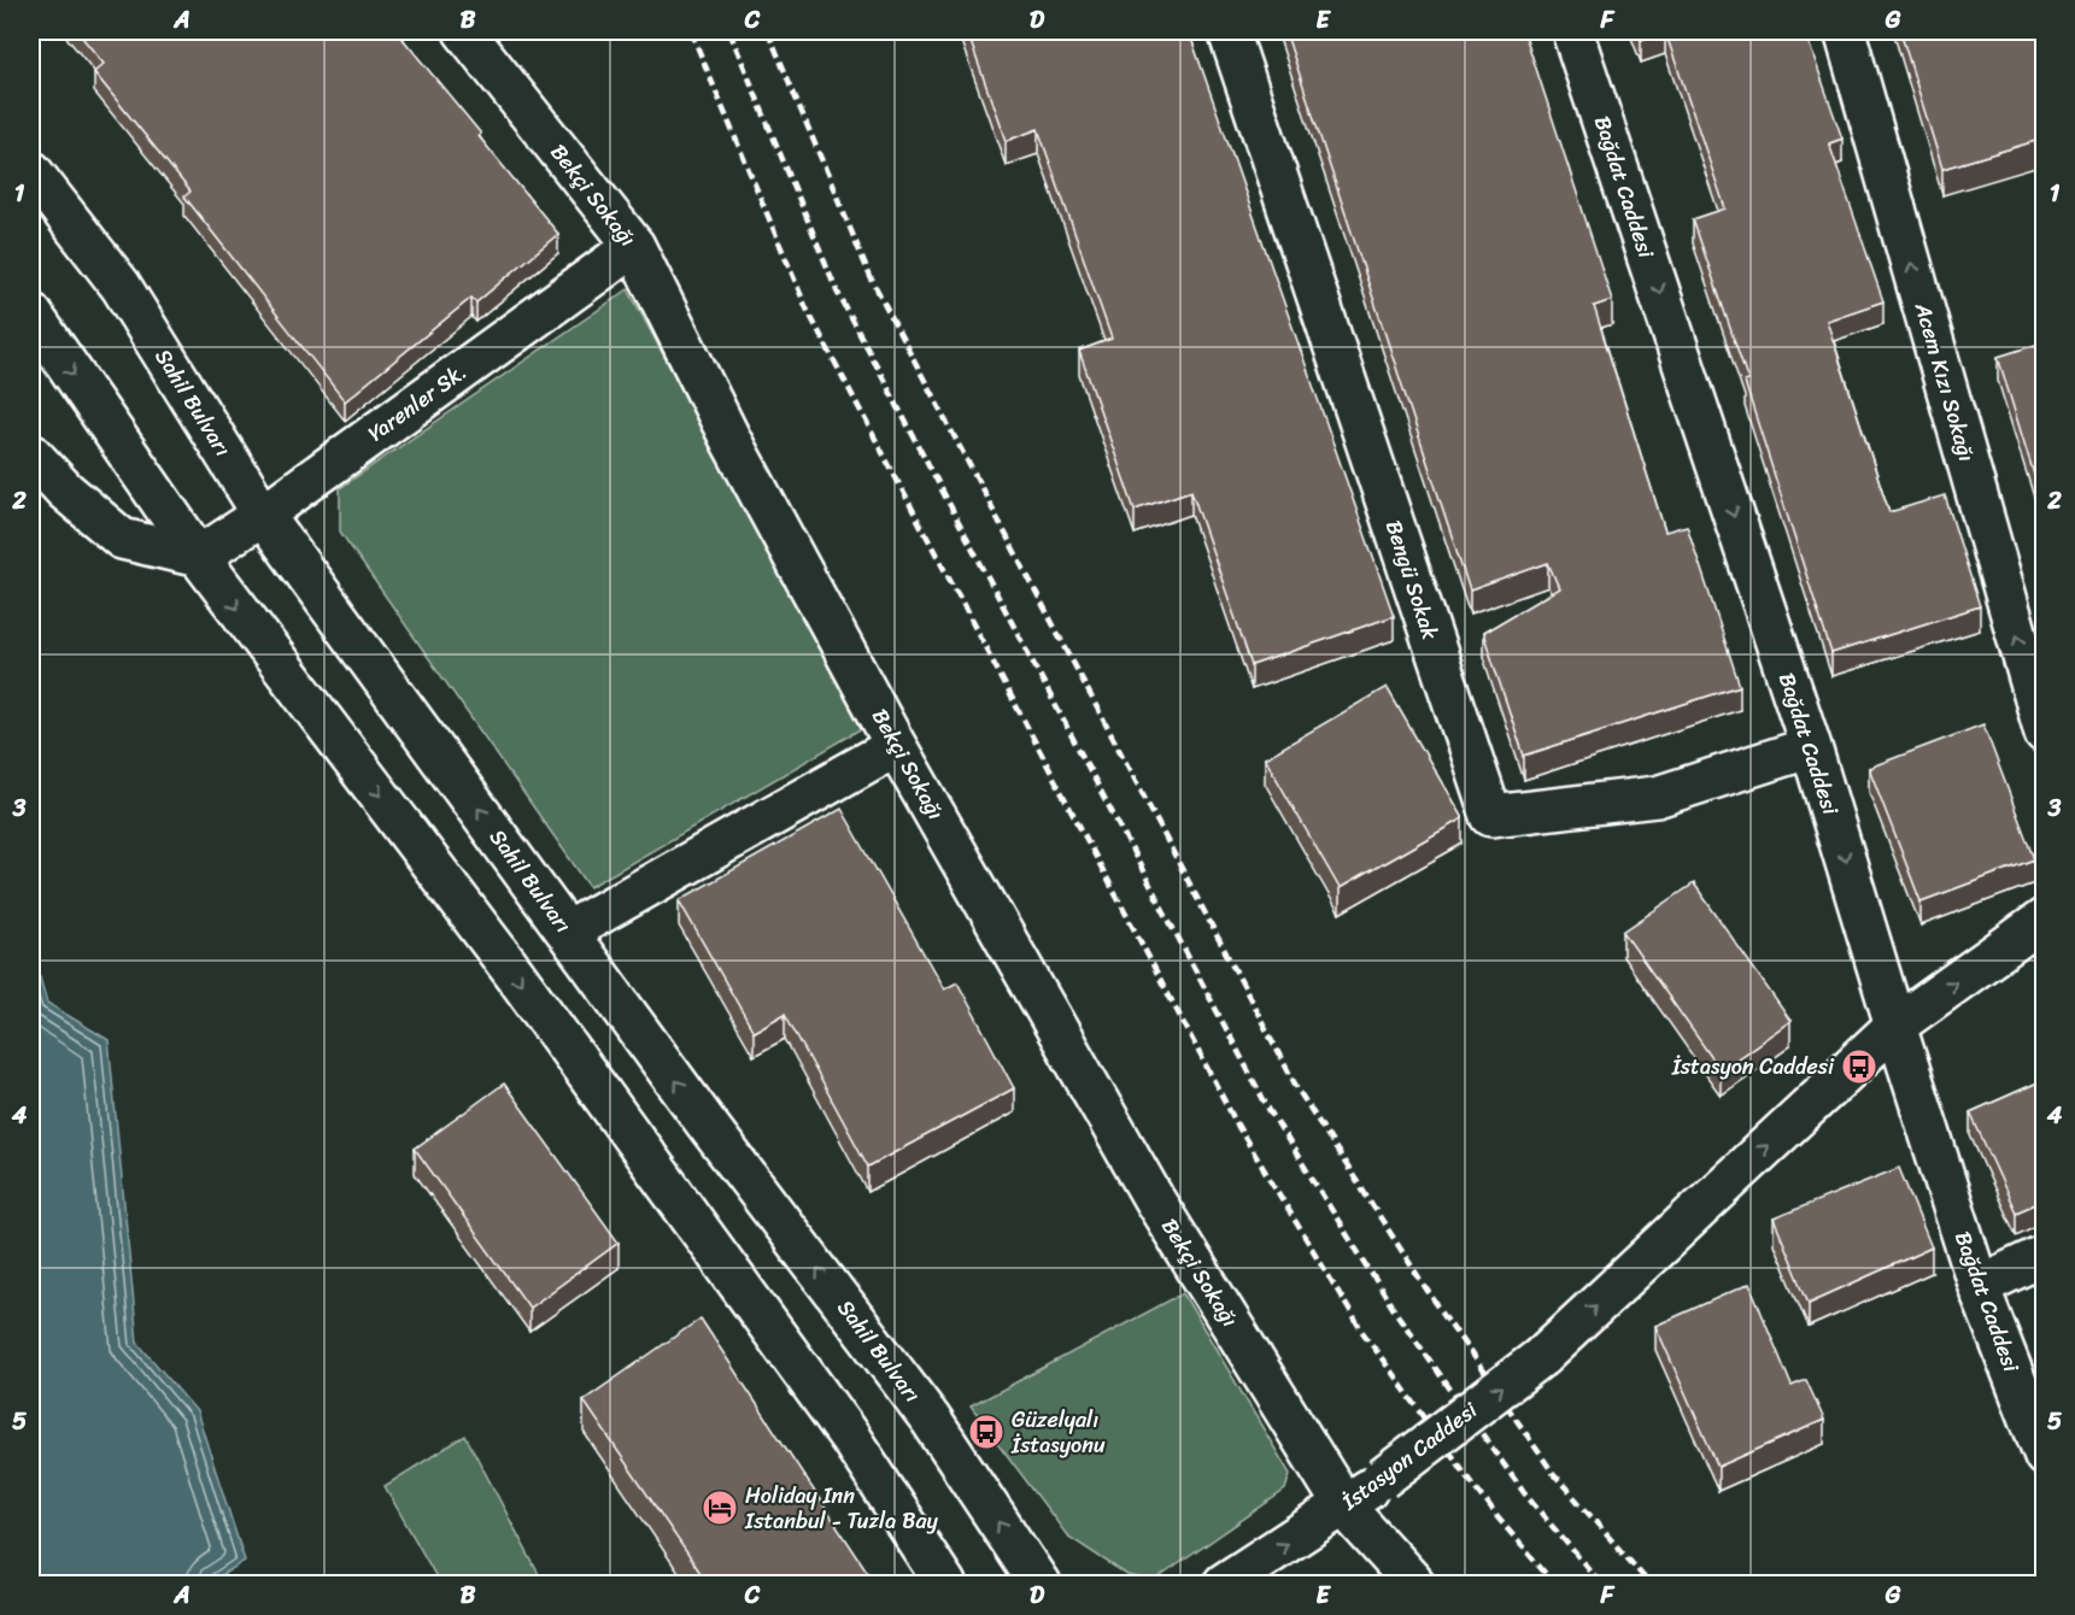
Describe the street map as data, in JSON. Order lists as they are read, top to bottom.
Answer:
{
  "streets": {
    "main road": [
      "Bağdat Caddesi",
      "Bekçi Sokağı",
      "Acem Kızı Sokağı",
      "Sahil Bulvarı",
      "Yarenler Sk.",
      "Bengü Sokak",
      "İstasyon Caddesi"
    ]
  },
  "crossings": [
    ["Bağdat Caddesi", "Bengü Sokak"],
    ["Bağdat Caddesi", "İstasyon Caddesi"],
    ["Bekçi Sokağı", "Yarenler Sk."],
    ["Bekçi Sokağı", "İstasyon Caddesi"],
    ["Sahil Bulvarı", "Yarenler Sk."]
  ],
  "one_way": ["Bağdat Caddesi", "Acem Kızı Sokağı", "İstasyon Caddesi"],
  "places": {
    "bus stop": ["İstasyon Caddesi", "Güzelyalı İstasyonu"],
    "hotel": ["Holiday Inn Istanbul - Tuzla Bay"]
  },
  "grid": {
    "columns": [
      "A",
      "B",
      "C",
      "D",
      "E",
      "F",
      "G"
    ],
    "rows": [
      "1",
      "2",
      "3",
      "4",
      "5"
    ]
  }
}
